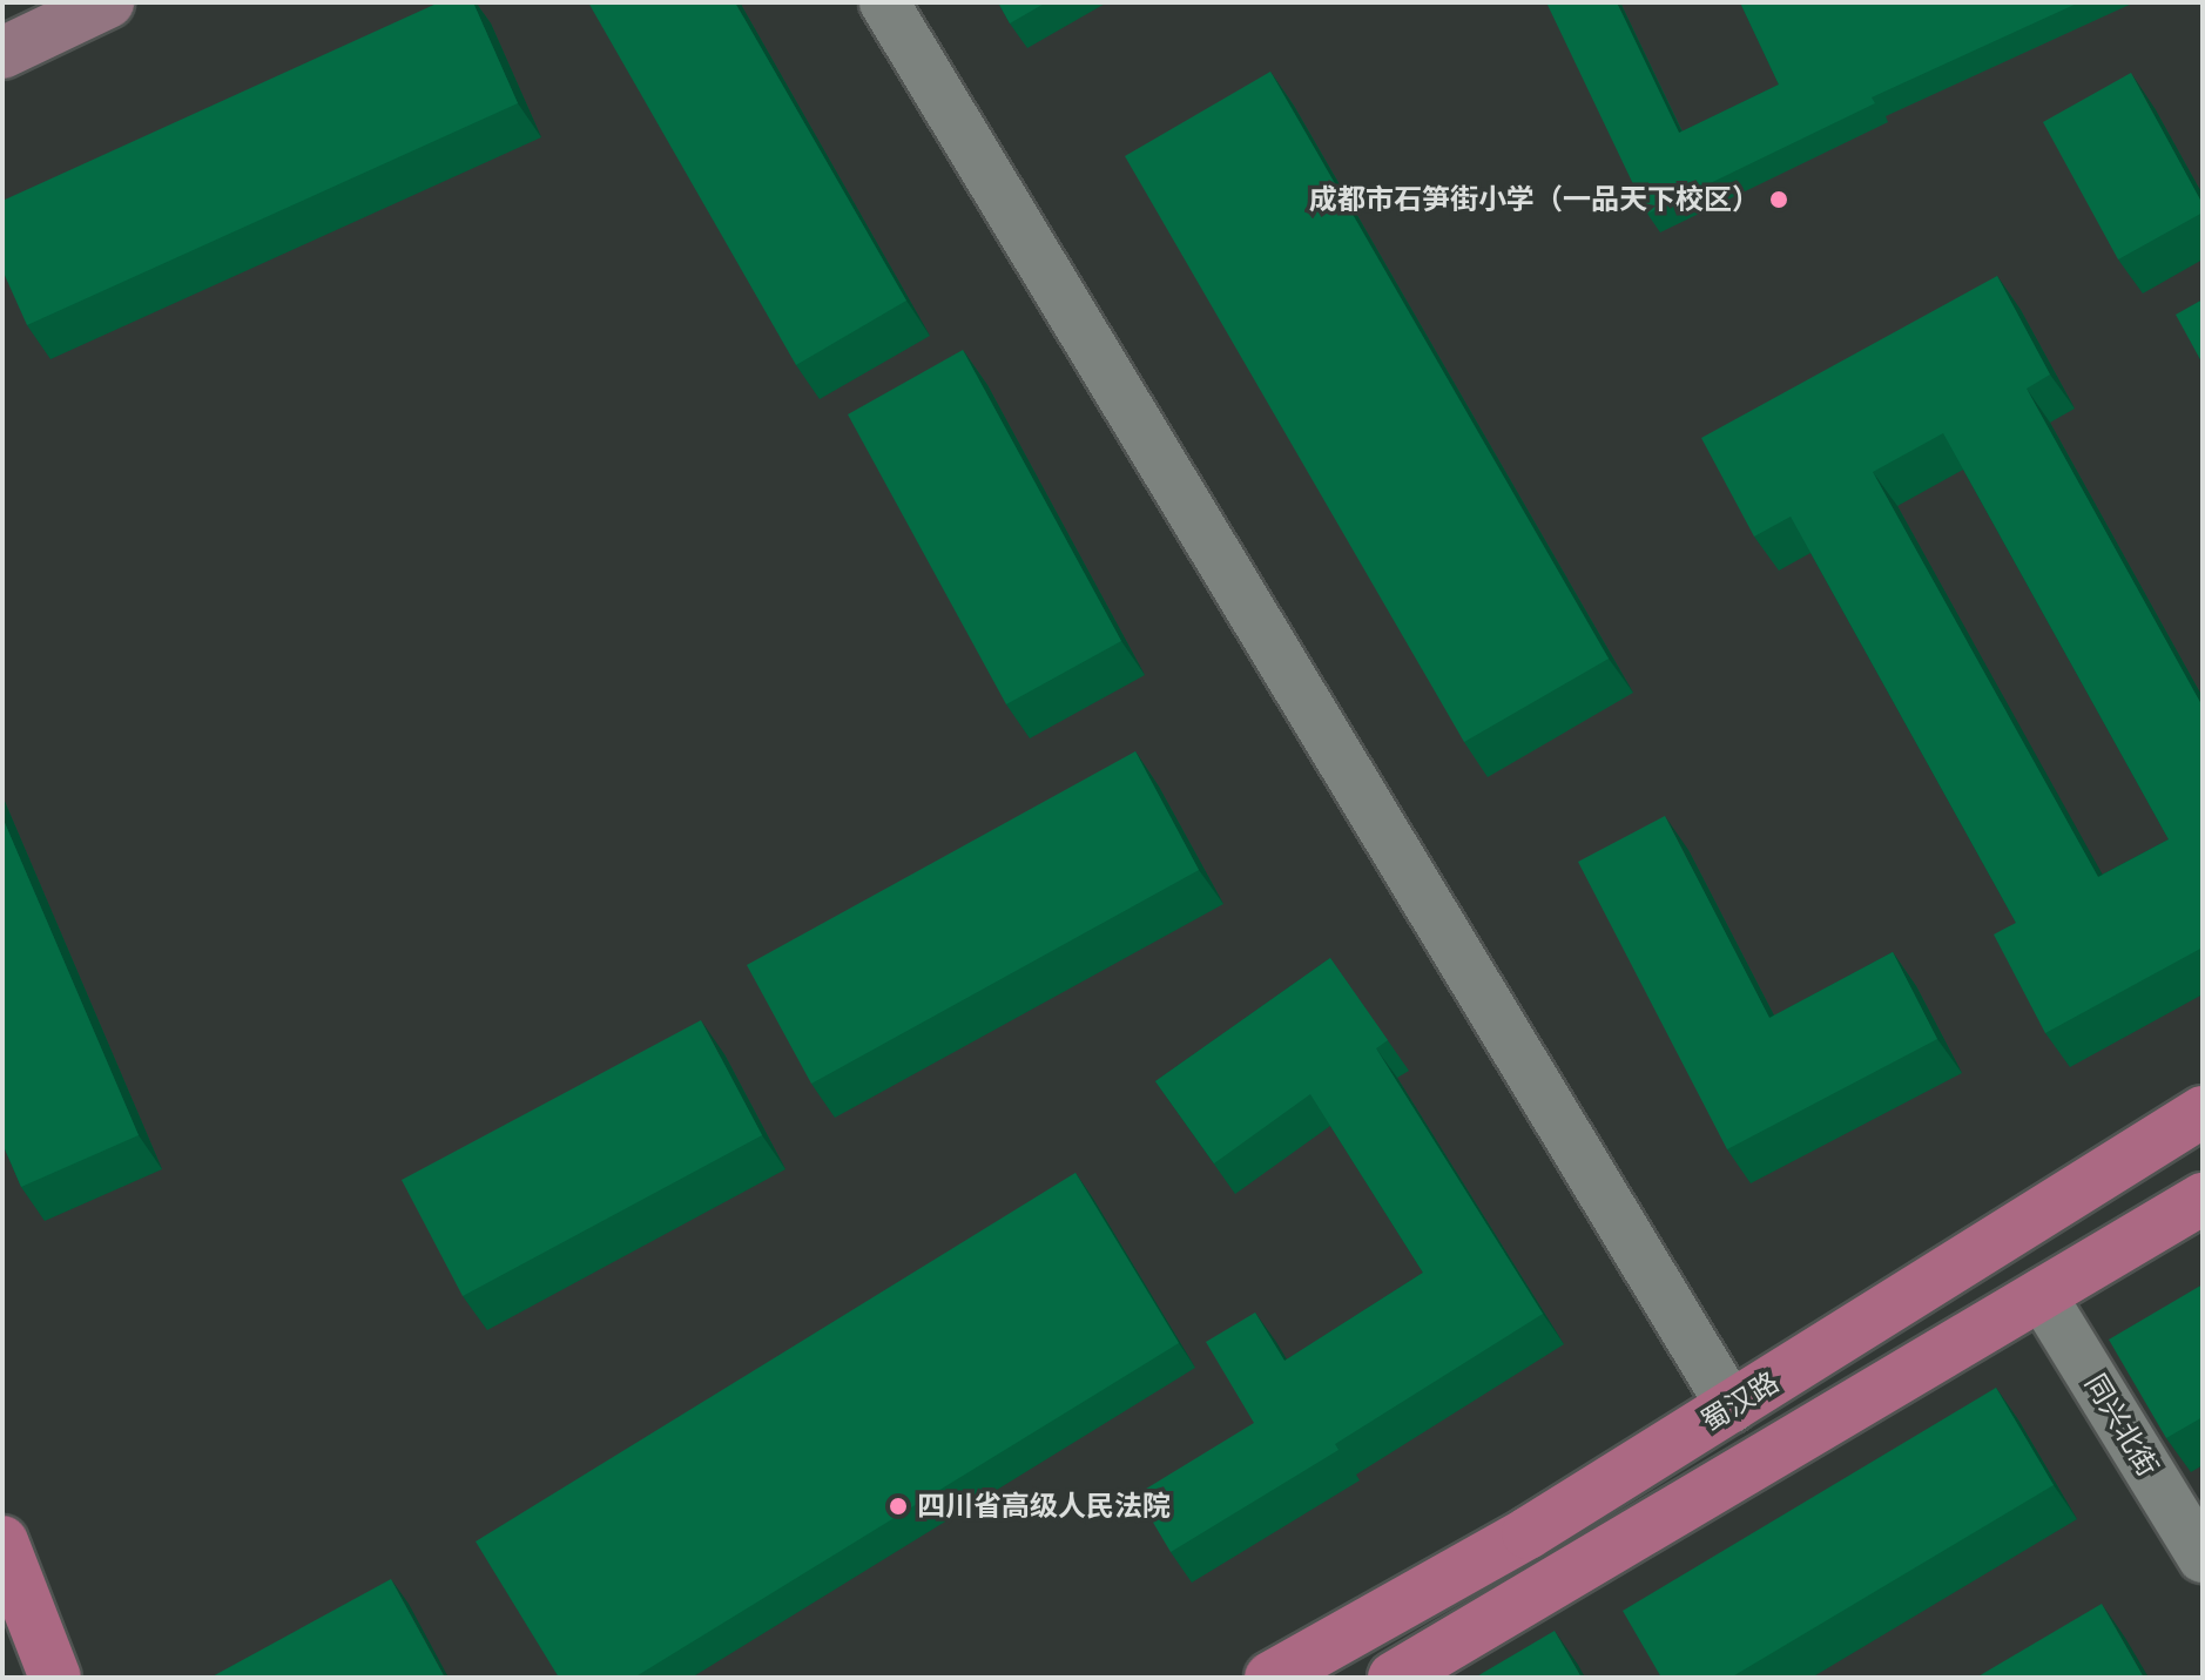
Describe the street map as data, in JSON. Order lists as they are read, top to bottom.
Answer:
{
  "streets": {
    "main road": ["蜀汉路"],
    "street": ["同兴北街"]
  },
  "places": ["成都市石笋街小学（一品天下校区）", "四川省高级人民法院"]
}
